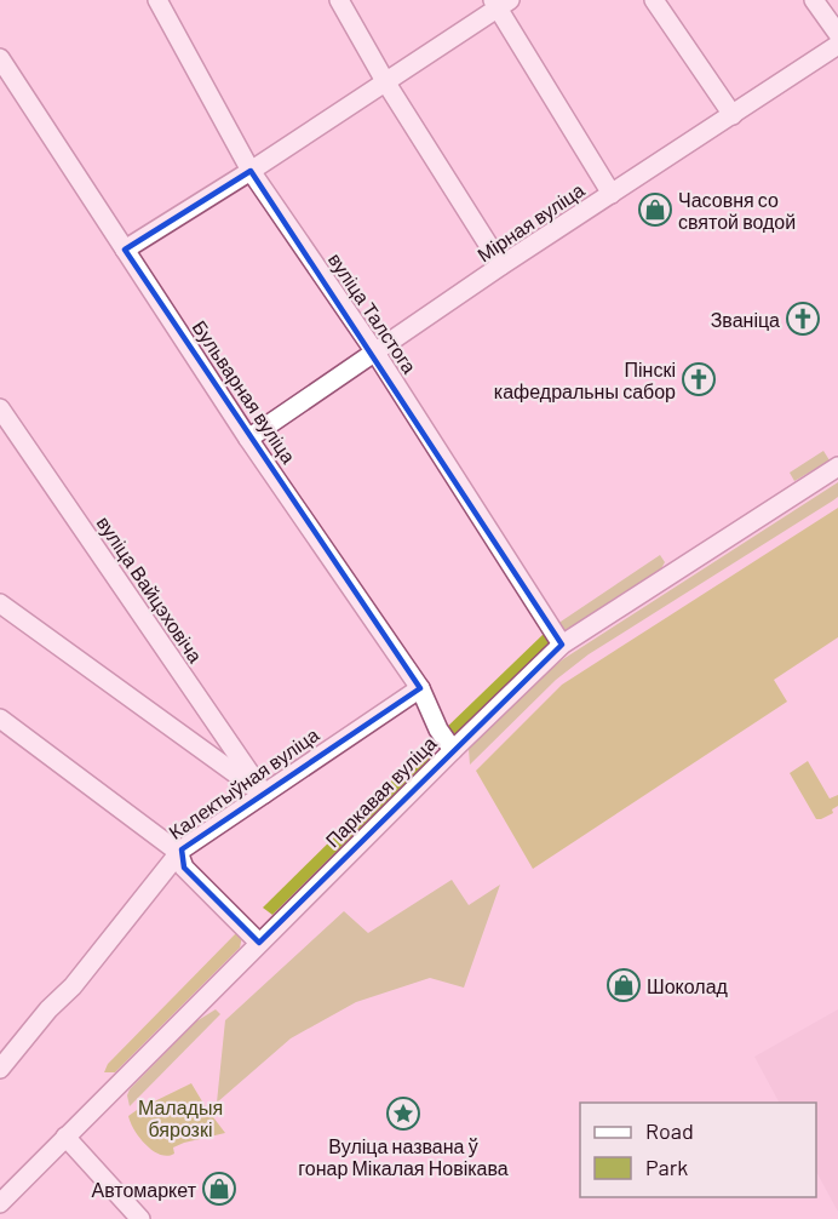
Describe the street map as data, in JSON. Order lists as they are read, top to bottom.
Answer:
{
  "streets": {
    "street": [
      "Мірная вуліца",
      "вуліца Талстога",
      "Бульварная вуліца",
      "вуліца Вайцэховіча",
      "Калектыўная вуліца",
      "Паркавая вуліца"
    ]
  },
  "crossings": [
    ["Мірная вуліца", "вуліца Талстога"],
    ["Мірная вуліца", "Бульварная вуліца"],
    ["вуліца Талстога", "Паркавая вуліца"],
    ["Бульварная вуліца", "Калектыўная вуліца"],
    ["Бульварная вуліца", "Паркавая вуліца"],
    ["вуліца Вайцэховіча", "Калектыўная вуліца"]
  ],
  "parks": ["Маладыя бярозкі"],
  "places": {
    "shop": ["Часовня со святой водой", "Шоколад", "Автомаркет"],
    "church": ["Званіца", "Пінскі кафедральны сабор"],
    "place": ["Вуліца названа ў гонар Мікалая Новікава"]
  },
  "legend": ["Road", "Park"]
}
